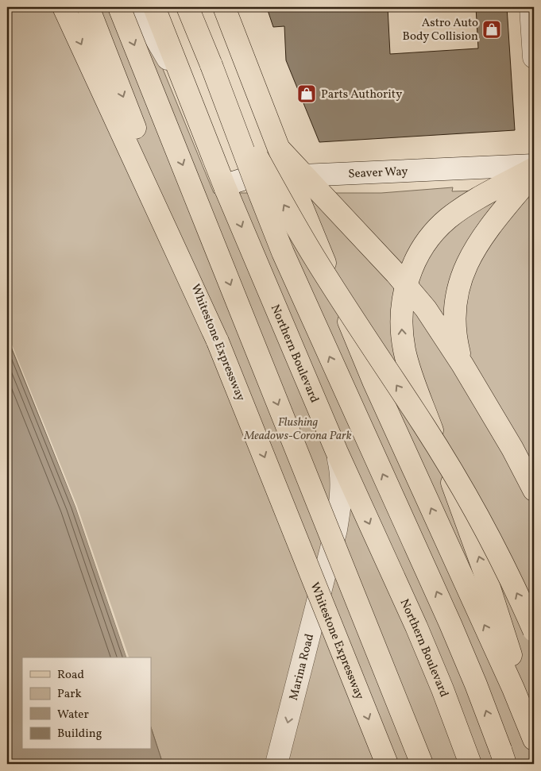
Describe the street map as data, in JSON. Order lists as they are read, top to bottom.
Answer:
{
  "streets": {
    "main road": ["Whitestone Expressway", "Northern Boulevard"],
    "street": ["Seaver Way", "Marina Road"]
  },
  "crossings": [
    ["Seaver Way", "Northern Boulevard"],
    ["Northern Boulevard", "Marina Road"]
  ],
  "one_way": ["Marina Road"],
  "parks": ["Flushing Meadows-Corona Park"],
  "places": {
    "shop": ["Astro Auto Body Collision", "Parts Authority"]
  },
  "legend": [
    "Road",
    "Park",
    "Water",
    "Building"
  ]
}
